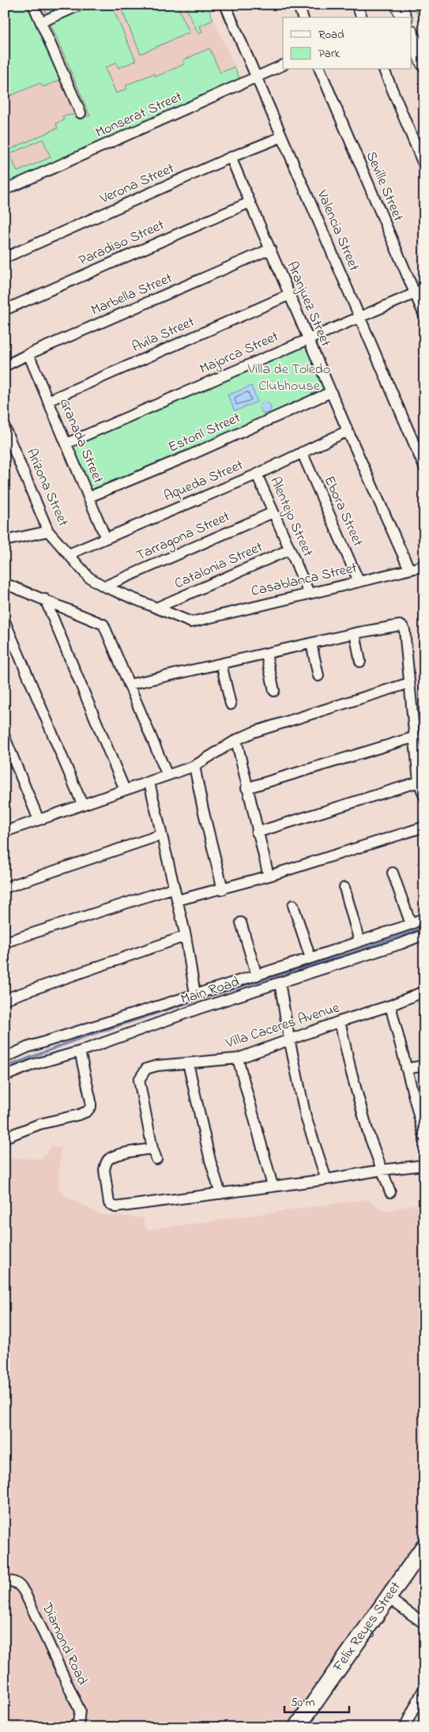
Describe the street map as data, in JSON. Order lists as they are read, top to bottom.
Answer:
{
  "streets": {
    "main road": ["Felix Reyes Street"],
    "street": [
      "Monserat Street",
      "Verona Street",
      "Seville Street",
      "Valencia Street",
      "Paradiso Street",
      "Marbella Street",
      "Aranjuez Street",
      "Avila Street",
      "Majorca Street",
      "Estoril Street",
      "Granada Street",
      "Aqueda Street",
      "Arizona Street",
      "Ebora Street",
      "Alentejo Street",
      "Tarragona Street",
      "Catalonia Street",
      "Casablanca Street",
      "Main Road",
      "Villa Caceres Avenue",
      "Diamond Road"
    ]
  },
  "crossings": [
    ["Monserat Street", "Valencia Street"],
    ["Verona Street", "Valencia Street"],
    ["Verona Street", "Aranjuez Street"],
    ["Seville Street", "Majorca Street"],
    ["Valencia Street", "Majorca Street"],
    ["Paradiso Street", "Aranjuez Street"],
    ["Marbella Street", "Aranjuez Street"],
    ["Marbella Street", "Granada Street"],
    ["Aranjuez Street", "Avila Street"],
    ["Aranjuez Street", "Majorca Street"],
    ["Aranjuez Street", "Estoril Street"],
    ["Aranjuez Street", "Aqueda Street"],
    ["Aranjuez Street", "Casablanca Street"],
    ["Avila Street", "Granada Street"],
    ["Majorca Street", "Granada Street"],
    ["Estoril Street", "Granada Street"],
    ["Granada Street", "Aqueda Street"],
    ["Aqueda Street", "Arizona Street"],
    ["Aqueda Street", "Ebora Street"],
    ["Aqueda Street", "Alentejo Street"],
    ["Arizona Street", "Tarragona Street"],
    ["Arizona Street", "Catalonia Street"],
    ["Arizona Street", "Casablanca Street"],
    ["Ebora Street", "Casablanca Street"],
    ["Alentejo Street", "Tarragona Street"],
    ["Alentejo Street", "Catalonia Street"],
    ["Alentejo Street", "Casablanca Street"]
  ],
  "parks": ["Villa de Toledo Clubhouse"],
  "legend": ["Road", "Park"],
  "scale_bar": "50 m"
}
